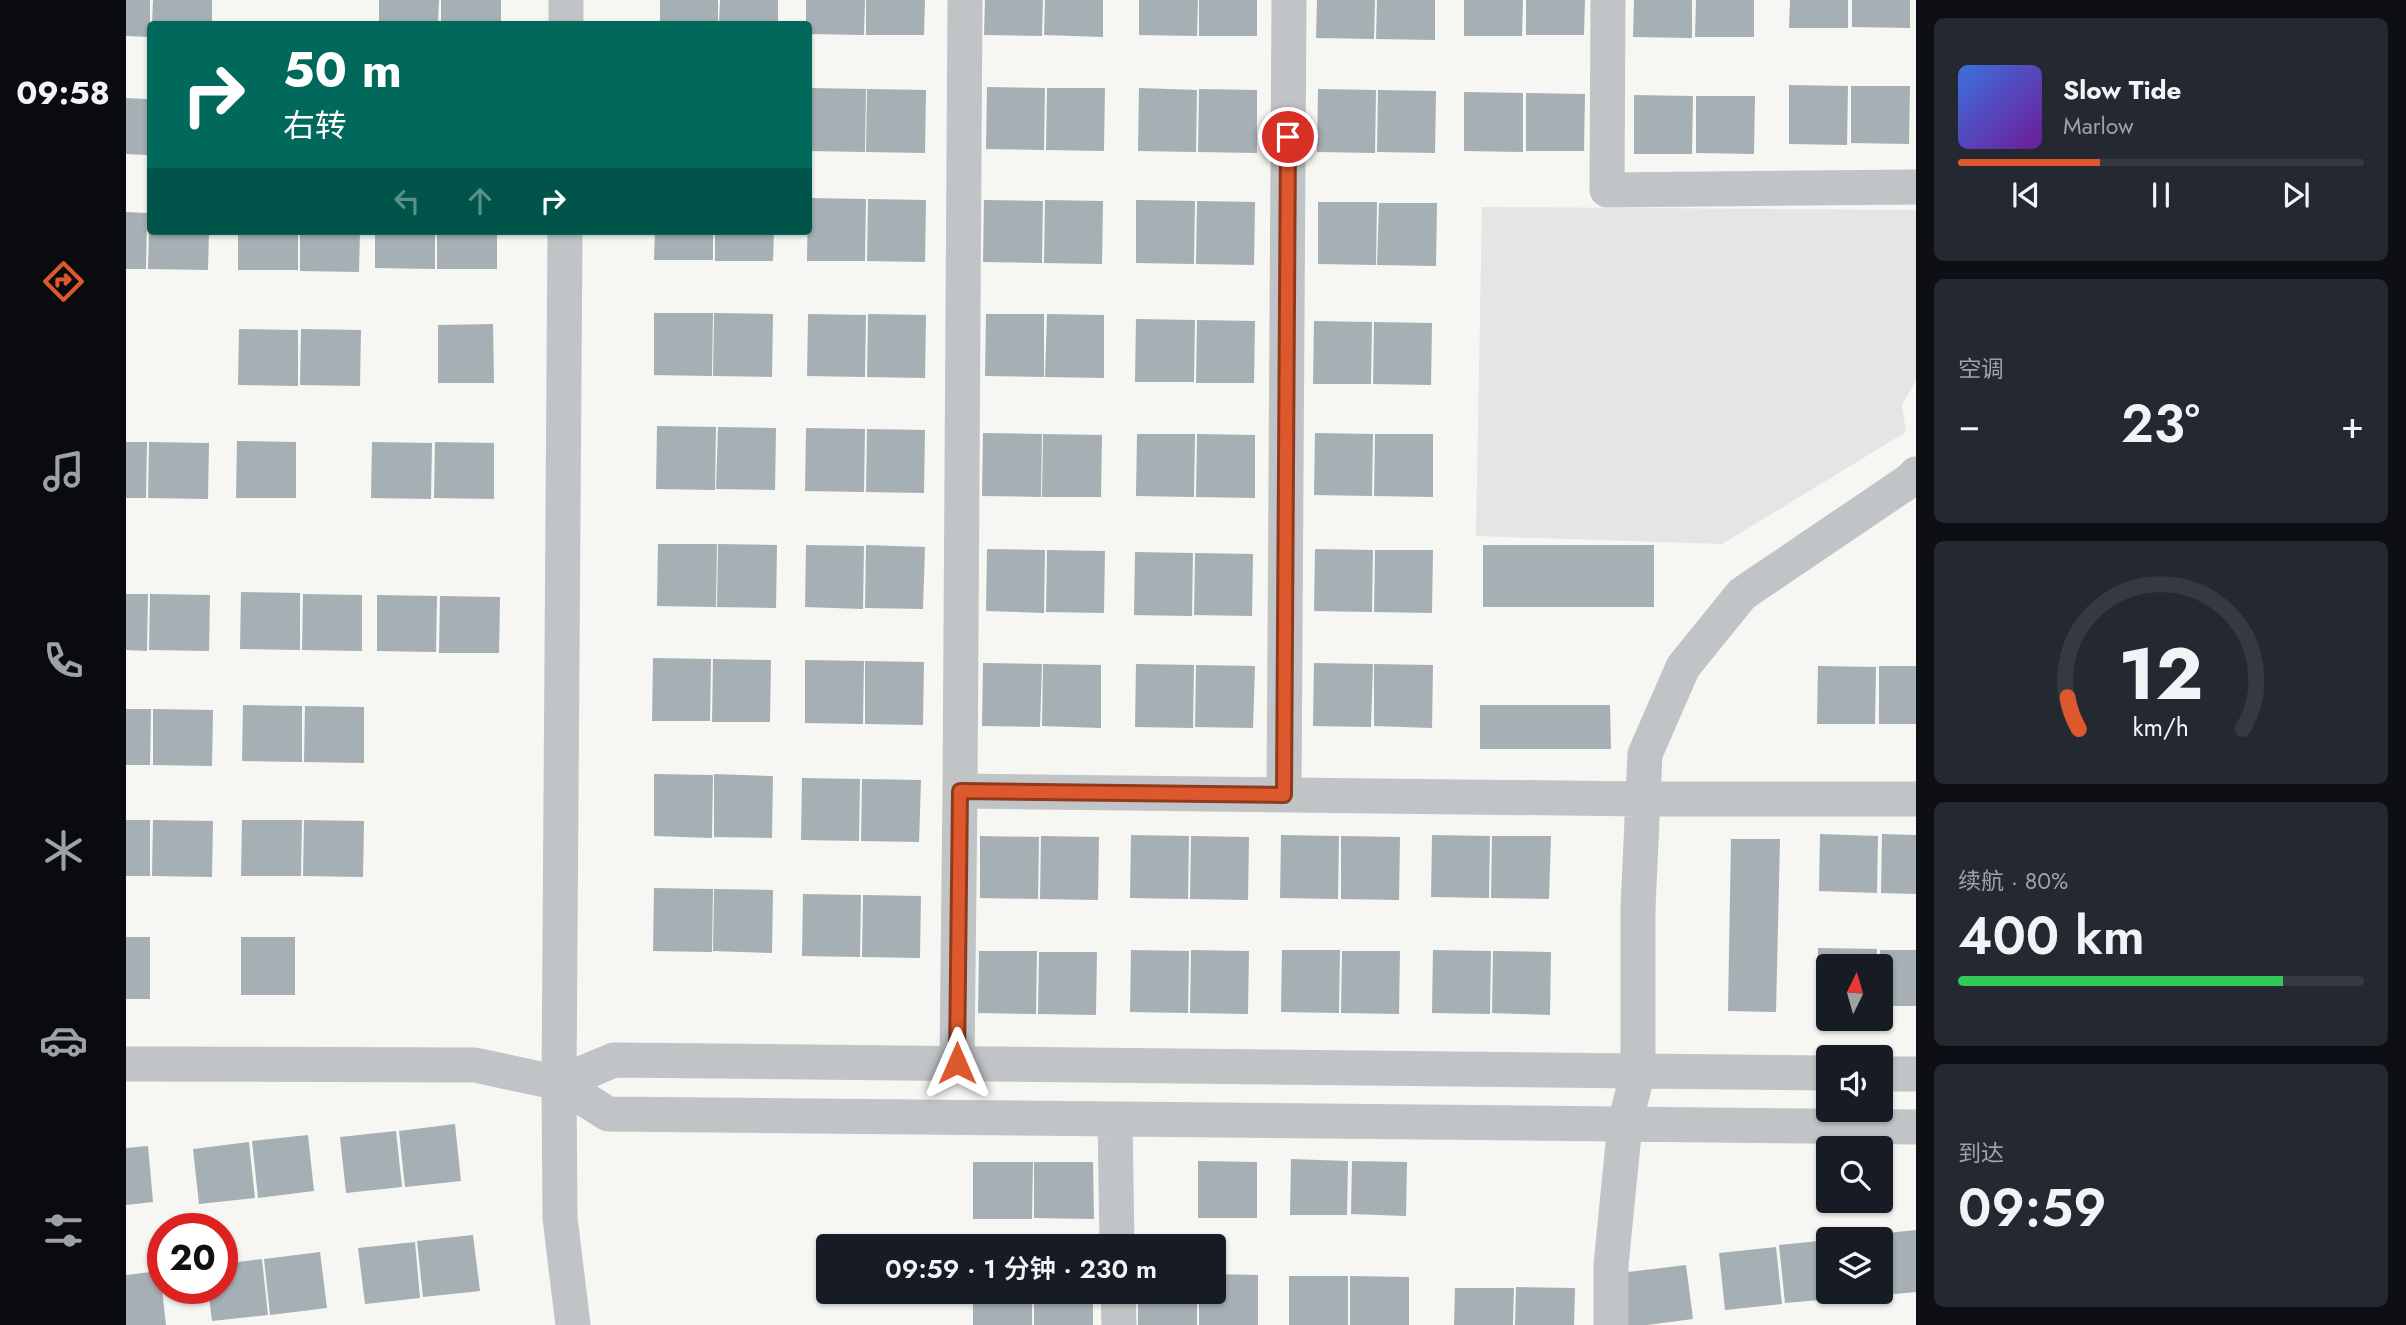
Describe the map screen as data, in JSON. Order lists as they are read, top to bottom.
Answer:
{
  "north": "top",
  "page": {
    "tabs": "09:58",
    "turn": ["50 m", "右转"],
    "song": ["Slow Tide", "Marlow"],
    "tile": [
      "空调",
      ["续航 · 80%", "400 km"],
      ["到达", "09:59"]
    ],
    "heat": ["−", "23°", "+"],
    "limit": "20",
    "trip": "09:59 · 1 分钟 · 230 m",
    "gauge": ["12", "km/h"]
  }
}
